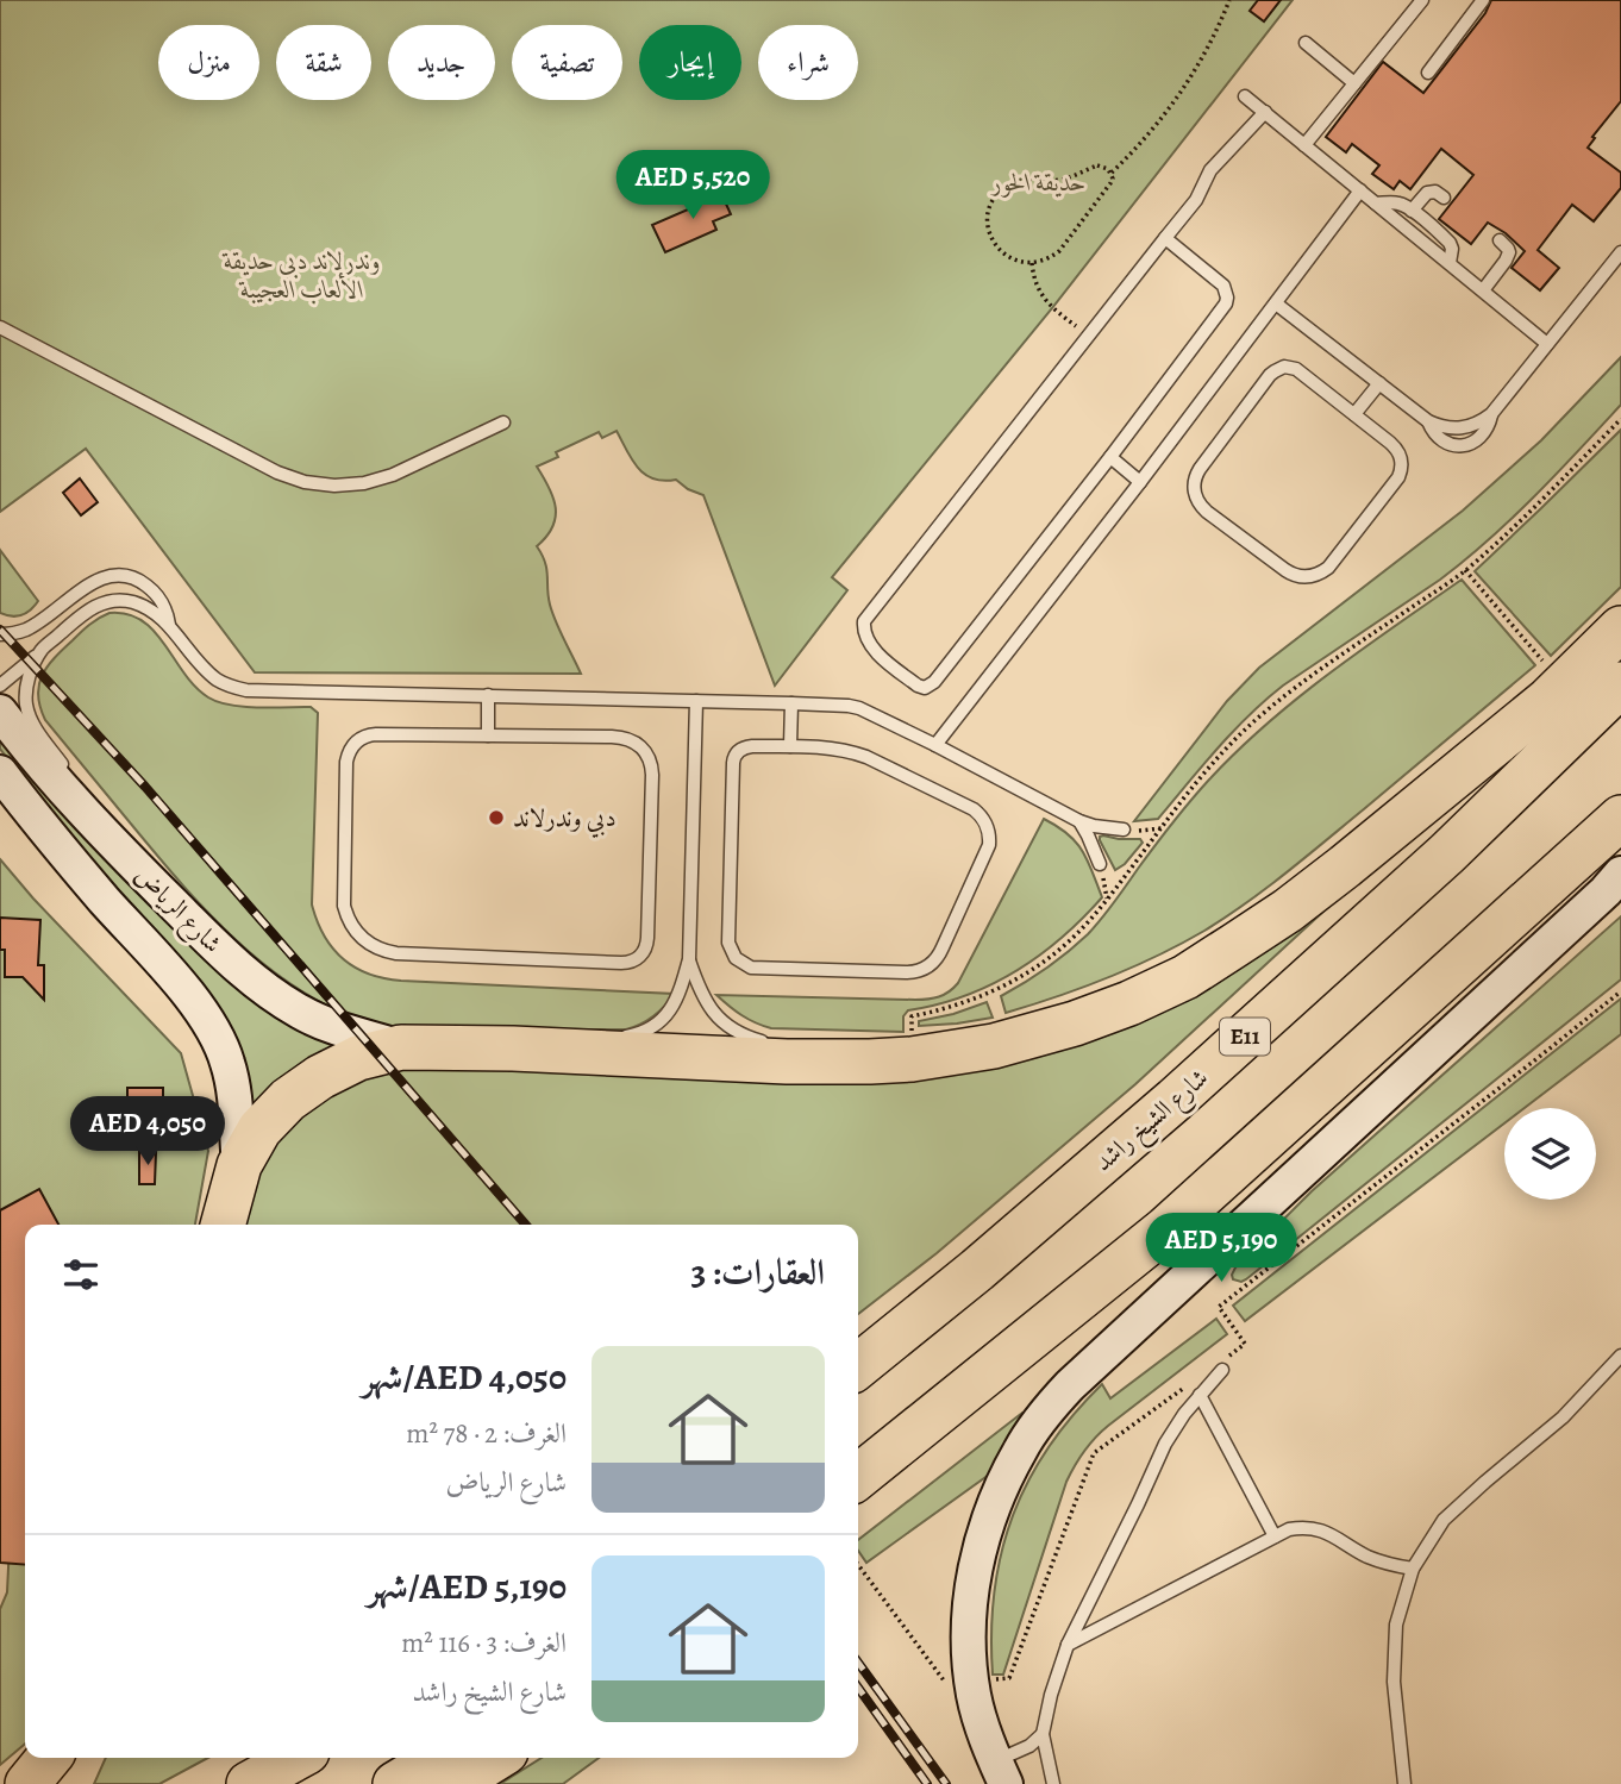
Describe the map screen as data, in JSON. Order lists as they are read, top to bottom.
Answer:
{
  "streets": {
    "highway": ["E11", "شارع الشيخ راشد"],
    "street": ["شارع الرياض"]
  },
  "parks": ["حديقة الخور", "وندرلاند دبي حديقة الألعاب العجيبة"],
  "places": ["دبي وندرلاند"],
  "page": {
    "chip": [
      "شراء",
      "إيجار",
      "تصفية",
      "جديد",
      "شقة",
      "منزل"
    ],
    "price": ["AED 5,520", "AED 4,050", "AED 5,190"],
    "heading": "العقارات: 3",
    "list": [
      {
        "name": "AED 4,050/شهر",
        "note": "الغرف: 2 · 78 m² · شارع الرياض"
      },
      {
        "name": "AED 5,190/شهر",
        "note": "الغرف: 3 · 116 m² · شارع الشيخ راشد"
      }
    ]
  }
}
